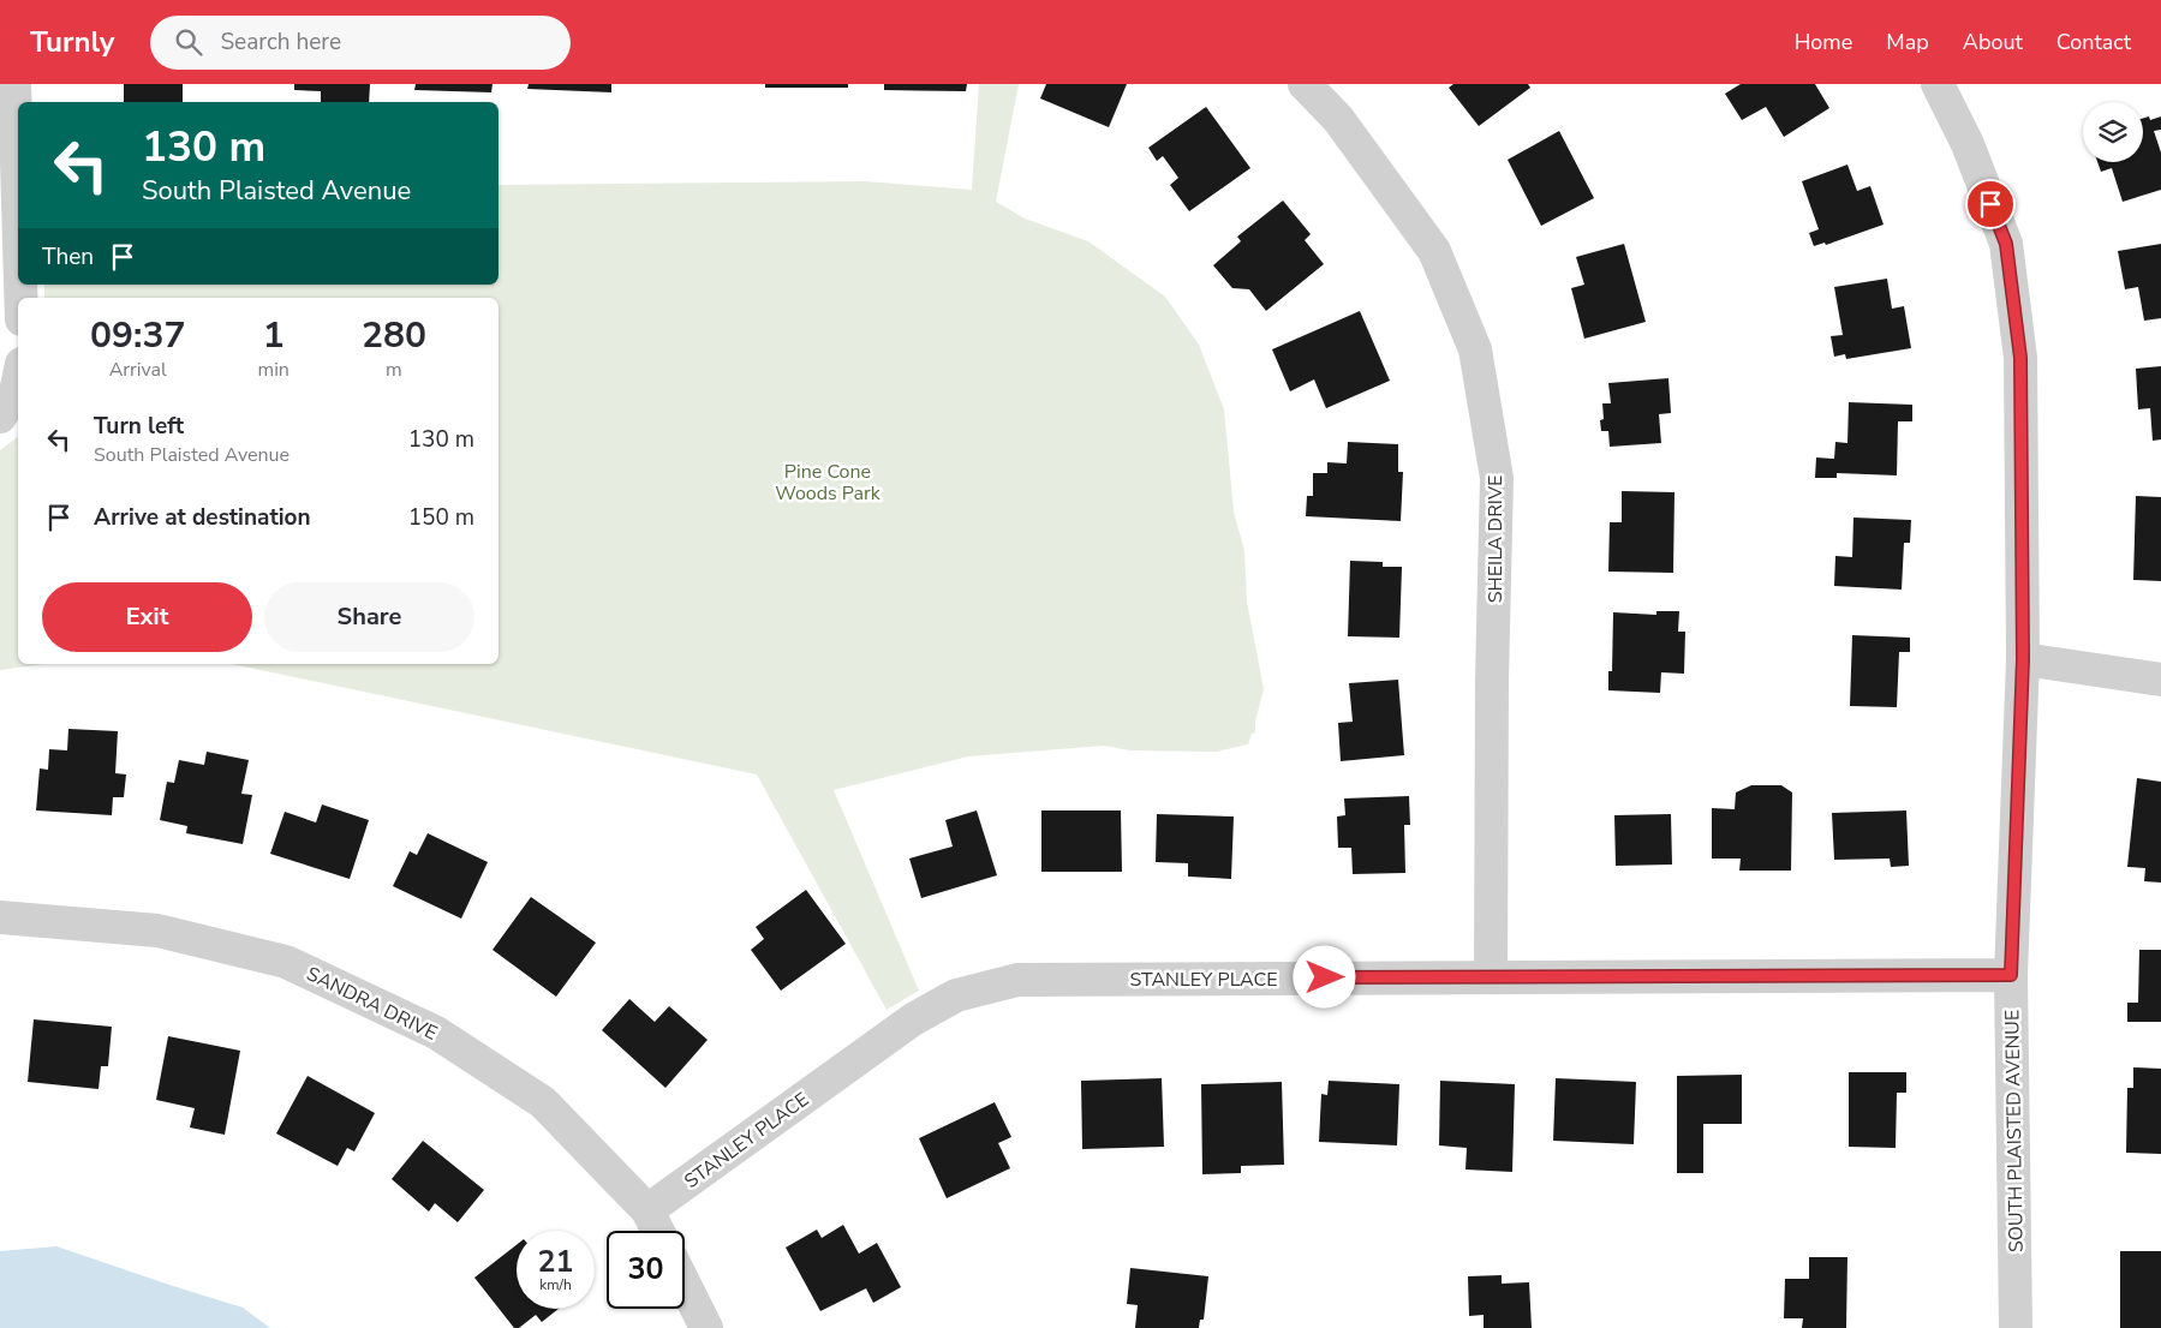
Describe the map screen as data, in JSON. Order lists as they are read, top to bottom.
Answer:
{
  "streets": {
    "street": [
      "SHEILA DRIVE",
      "STANLEY PLACE",
      "SANDRA DRIVE",
      "SOUTH PLAISTED AVENUE"
    ]
  },
  "crossings": [
    ["SHEILA DRIVE", "STANLEY PLACE"],
    ["STANLEY PLACE", "SANDRA DRIVE"],
    ["STANLEY PLACE", "SOUTH PLAISTED AVENUE"]
  ],
  "parks": ["Pine Cone Woods Park"],
  "page": {
    "header": "Turnly",
    "search": "Search here",
    "nav": [
      "Home",
      "Map",
      "About",
      "Contact"
    ],
    "turn": ["130 m", "South Plaisted Avenue"],
    "then": "Then",
    "eta": [
      "09:37",
      "Arrival",
      "1",
      "min",
      "280",
      "m"
    ],
    "list": [
      {
        "name": "Turn left",
        "note": "South Plaisted Avenue",
        "value": "130 m"
      },
      {
        "name": "Arrive at destination",
        "value": "150 m"
      }
    ],
    "buttons": ["Exit", "Share"],
    "speed": "21 km/h",
    "limit": "30"
  }
}
